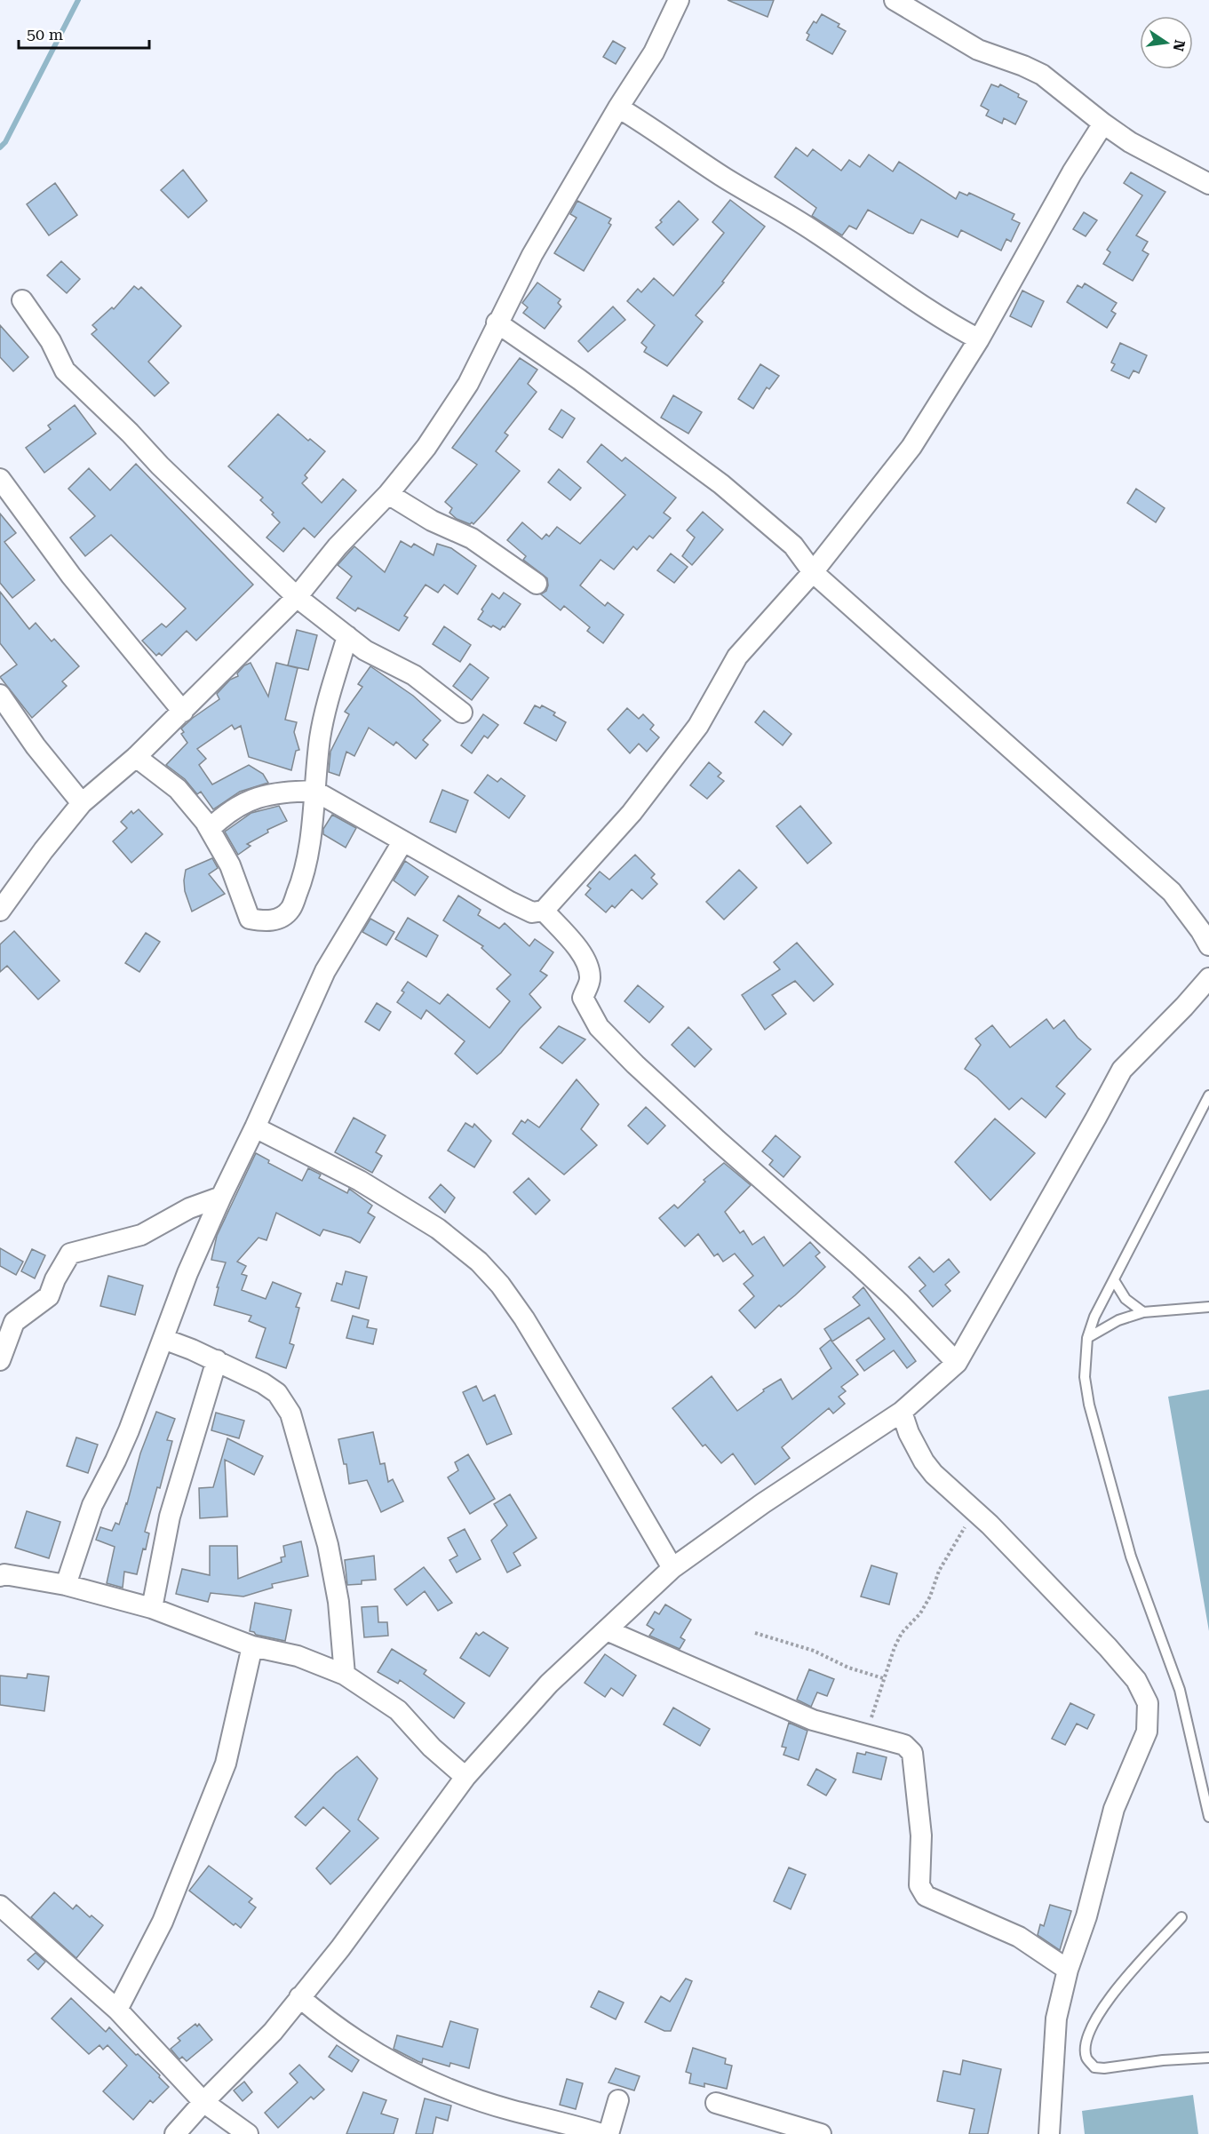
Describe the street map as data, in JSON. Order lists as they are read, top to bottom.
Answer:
{
  "scale_bar": "50 m",
  "north": "right"
}
